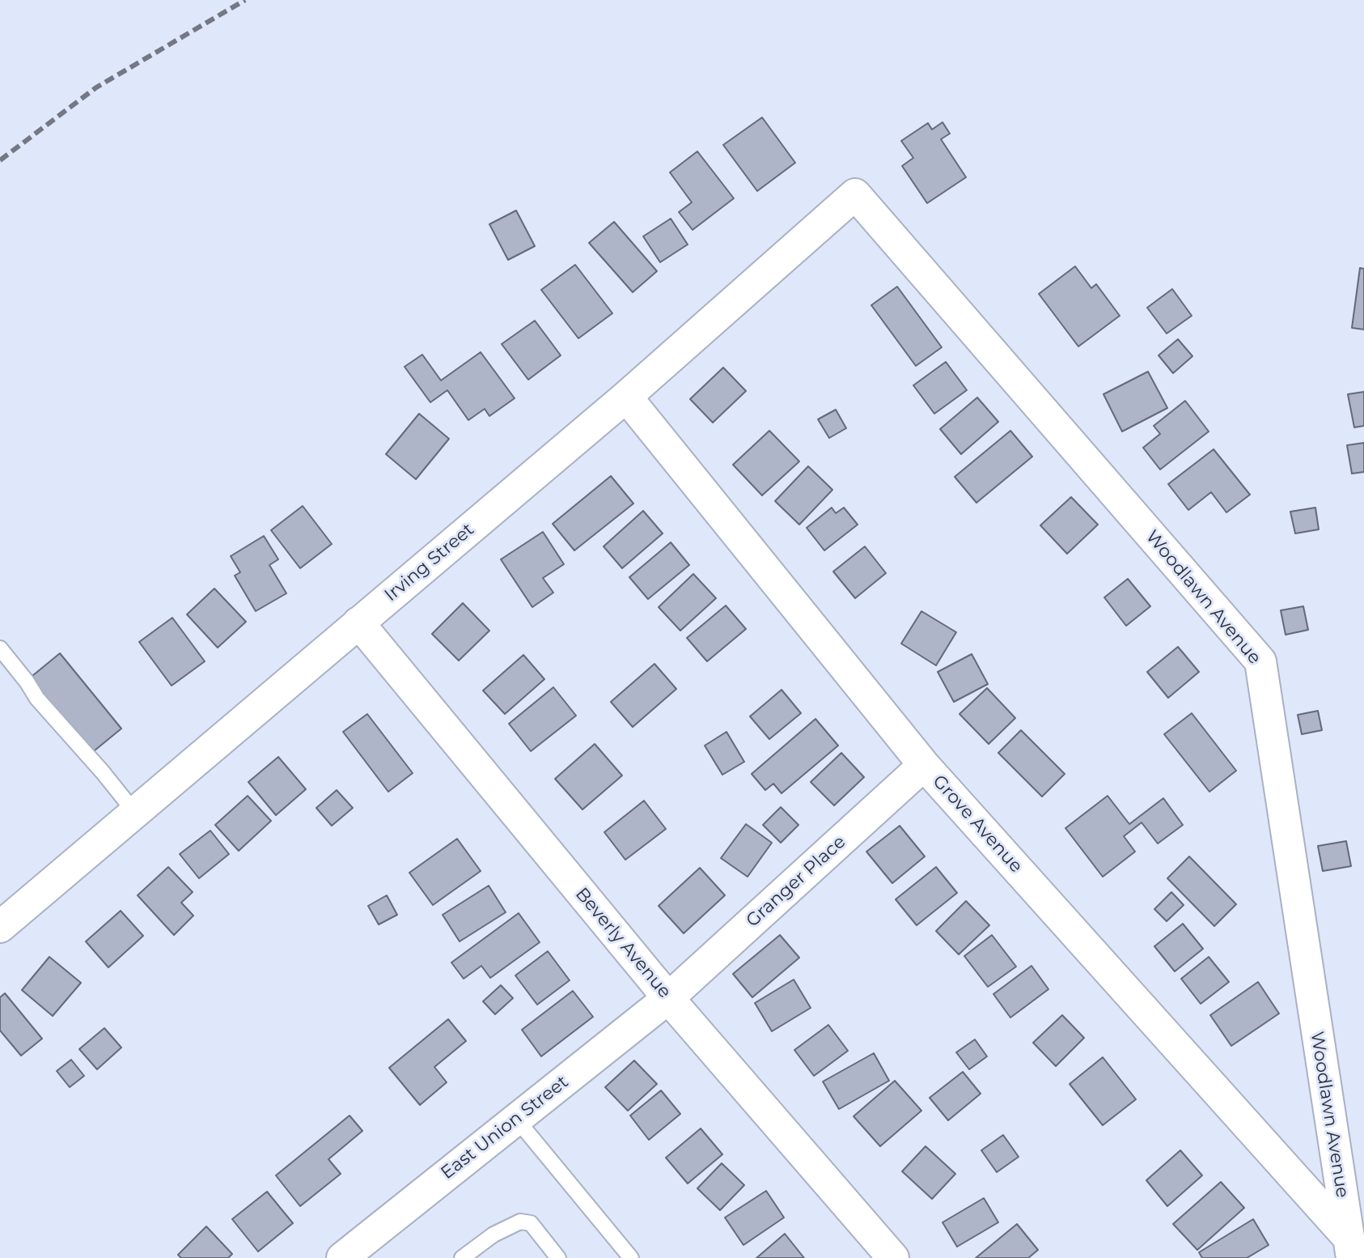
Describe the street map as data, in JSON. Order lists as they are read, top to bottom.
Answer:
{
  "streets": {
    "street": [
      "Irving Street",
      "Woodlawn Avenue",
      "Grove Avenue",
      "Granger Place",
      "Beverly Avenue",
      "East Union Street"
    ]
  },
  "crossings": [
    ["Irving Street", "Woodlawn Avenue"],
    ["Irving Street", "Grove Avenue"],
    ["Irving Street", "Beverly Avenue"],
    ["Woodlawn Avenue", "Grove Avenue"],
    ["Grove Avenue", "Granger Place"],
    ["Granger Place", "Beverly Avenue"],
    ["Granger Place", "East Union Street"],
    ["Beverly Avenue", "East Union Street"]
  ]
}
